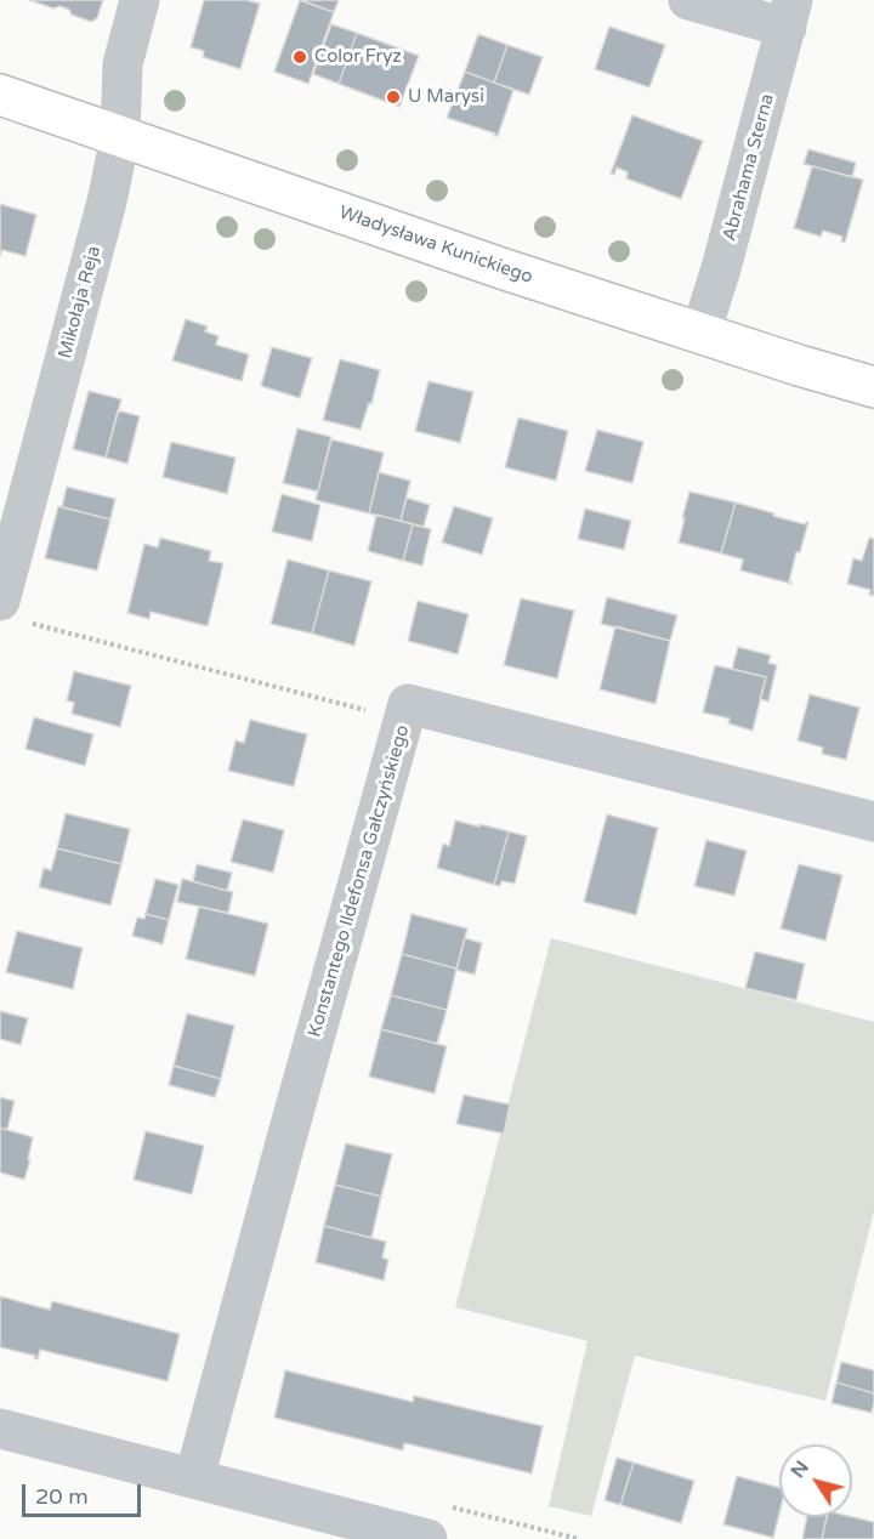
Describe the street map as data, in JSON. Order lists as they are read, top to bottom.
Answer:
{
  "streets": {
    "main road": ["Władysława Kunickiego"],
    "street": ["Abrahama Sterna", "Mikołaja Reja", "Konstantego Ildefonsa Gałczyńskiego"]
  },
  "crossings": [
    ["Abrahama Sterna", "Władysława Kunickiego"],
    ["Władysława Kunickiego", "Mikołaja Reja"]
  ],
  "places": ["Color Fryz", "U Marysi"],
  "scale_bar": "20 m",
  "north": "top left"
}
